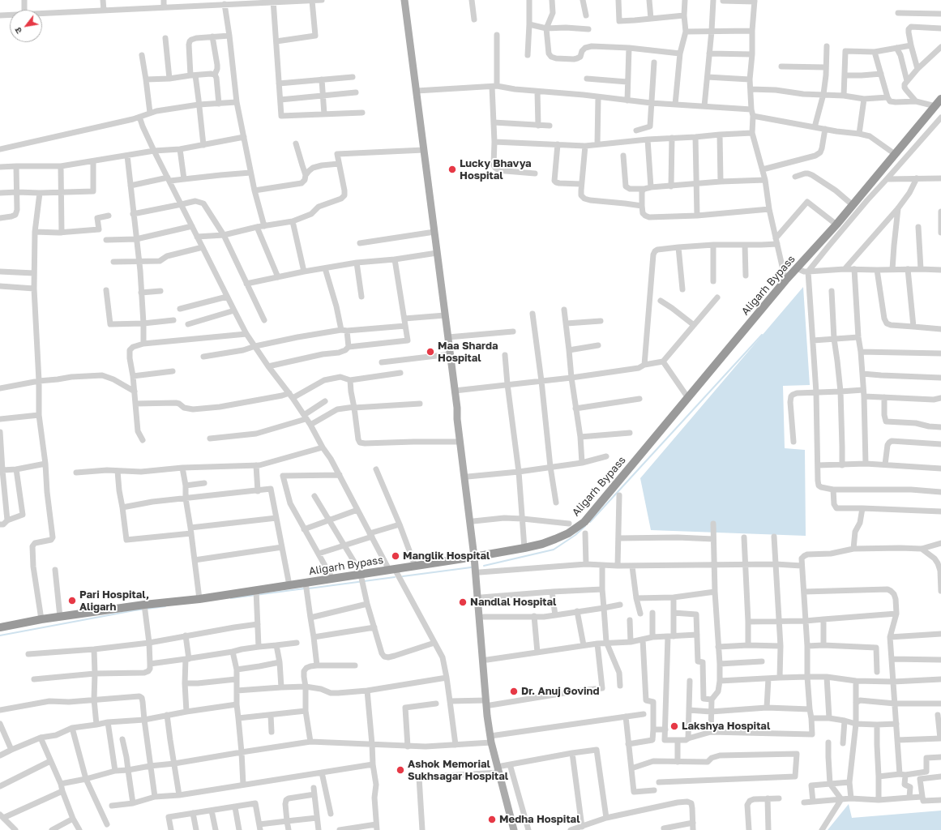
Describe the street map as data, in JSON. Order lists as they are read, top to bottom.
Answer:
{
  "streets": {
    "highway": ["Aligarh Bypass"]
  },
  "places": [
    "Lucky Bhavya Hospital",
    "Maa Sharda Hospital",
    "Manglik Hospital",
    "Pari Hospital, Aligarh",
    "Nandlal Hospital",
    "Dr. Anuj Govind",
    "Lakshya Hospital",
    "Ashok Memorial Sukhsagar Hospital",
    "Medha Hospital"
  ],
  "north": "bottom left"
}
